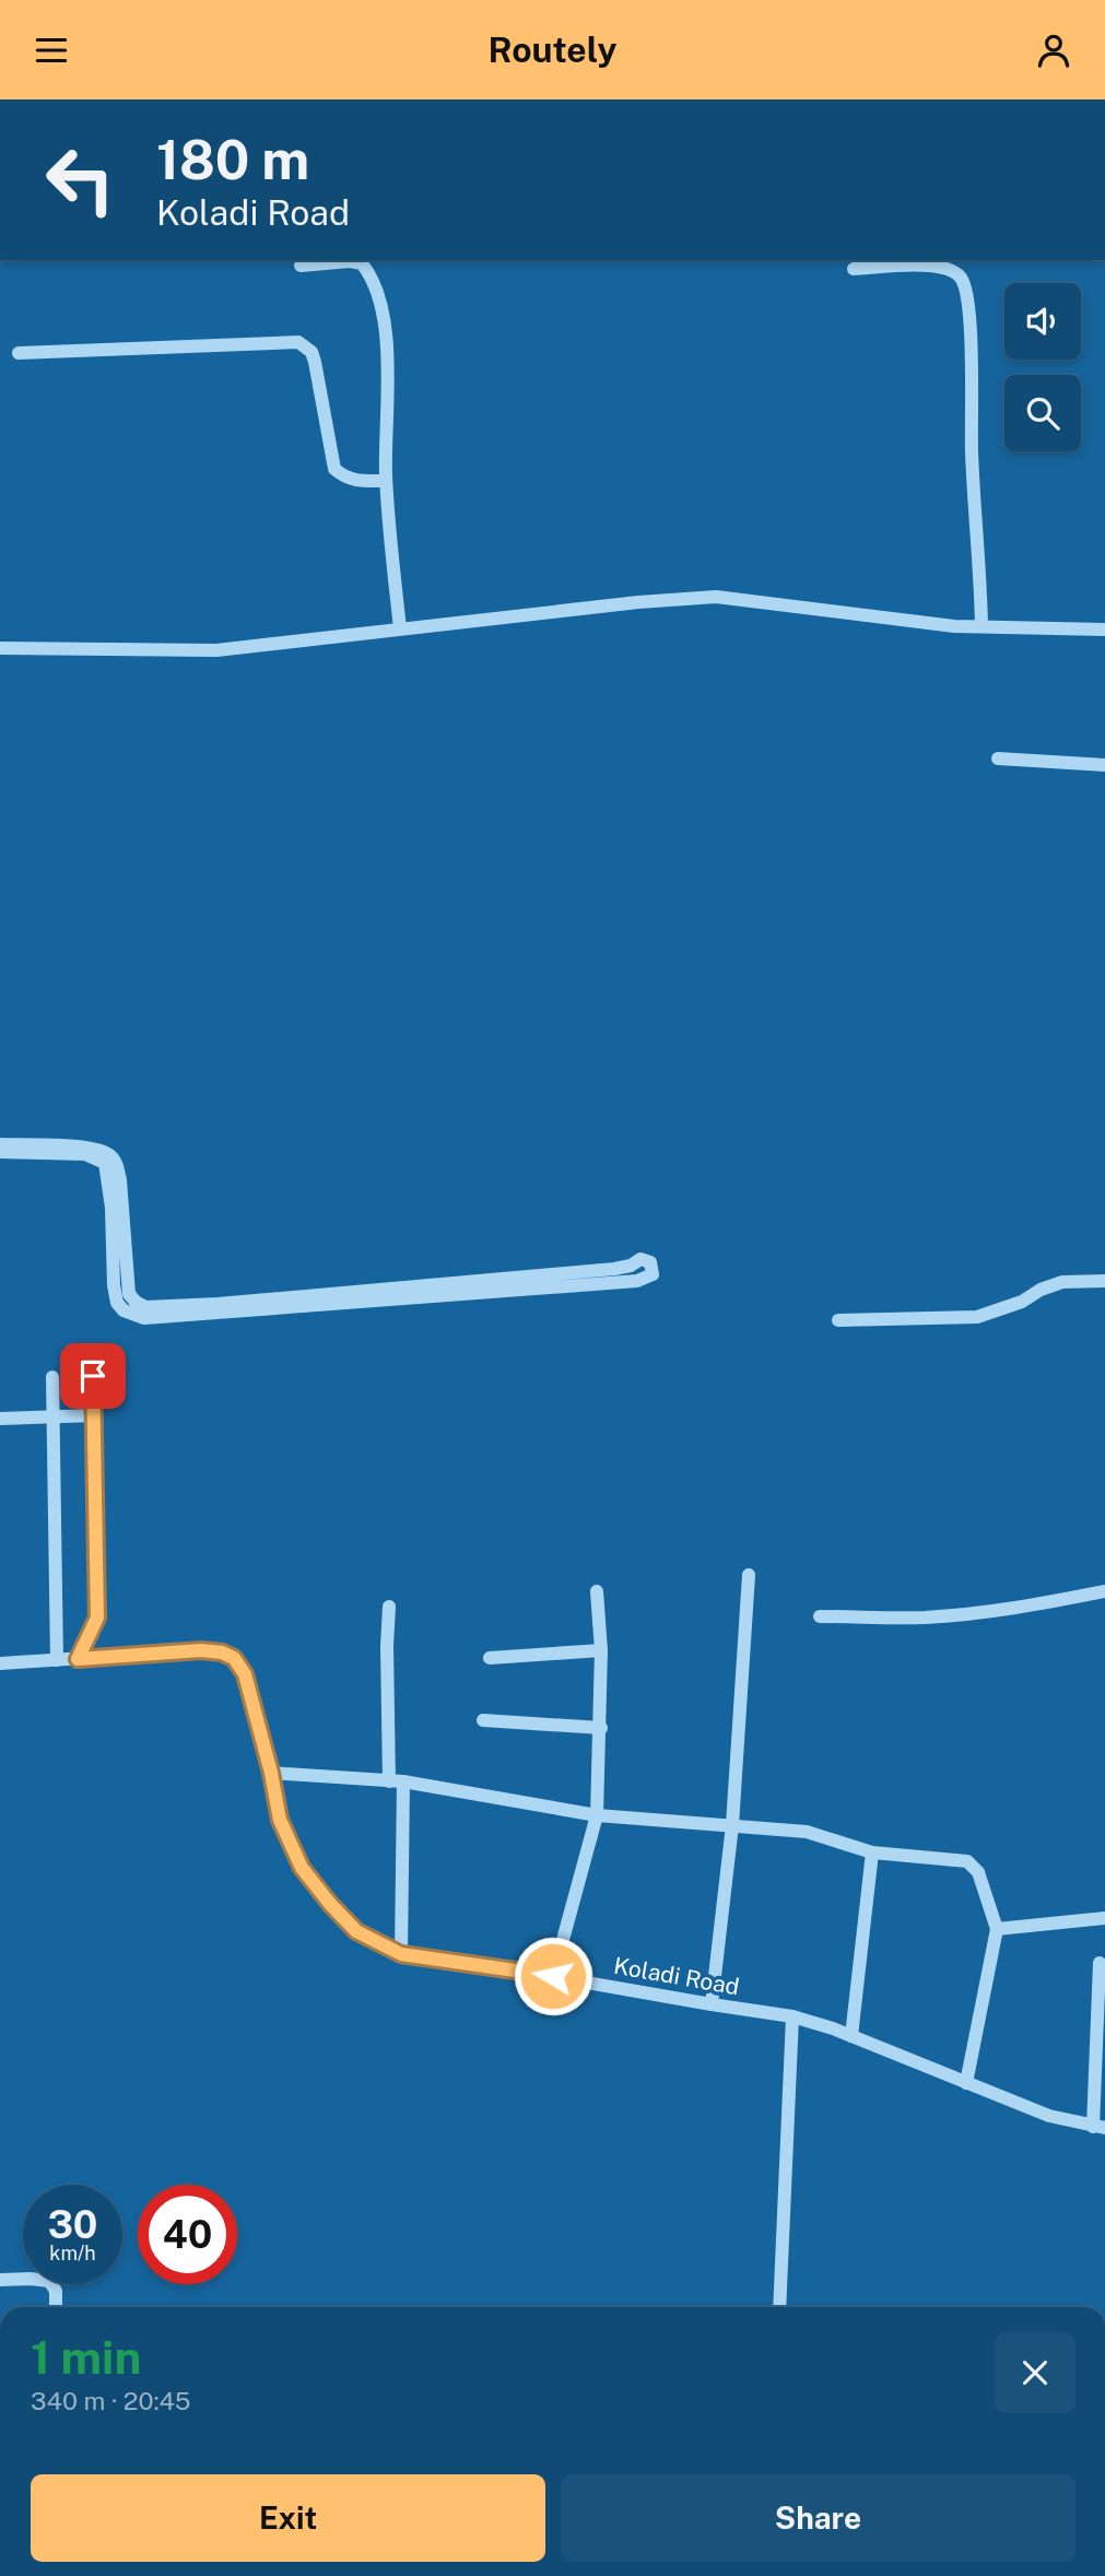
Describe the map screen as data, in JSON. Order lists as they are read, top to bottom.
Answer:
{
  "streets": {
    "street": ["Koladi Road"]
  },
  "page": {
    "header": "Routely",
    "turn": ["180 m", "Koladi Road"],
    "speed": "30 km/h",
    "limit": "40",
    "heading": ["1 min", "340 m · 20:45"],
    "buttons": ["Exit", "Share"]
  }
}
